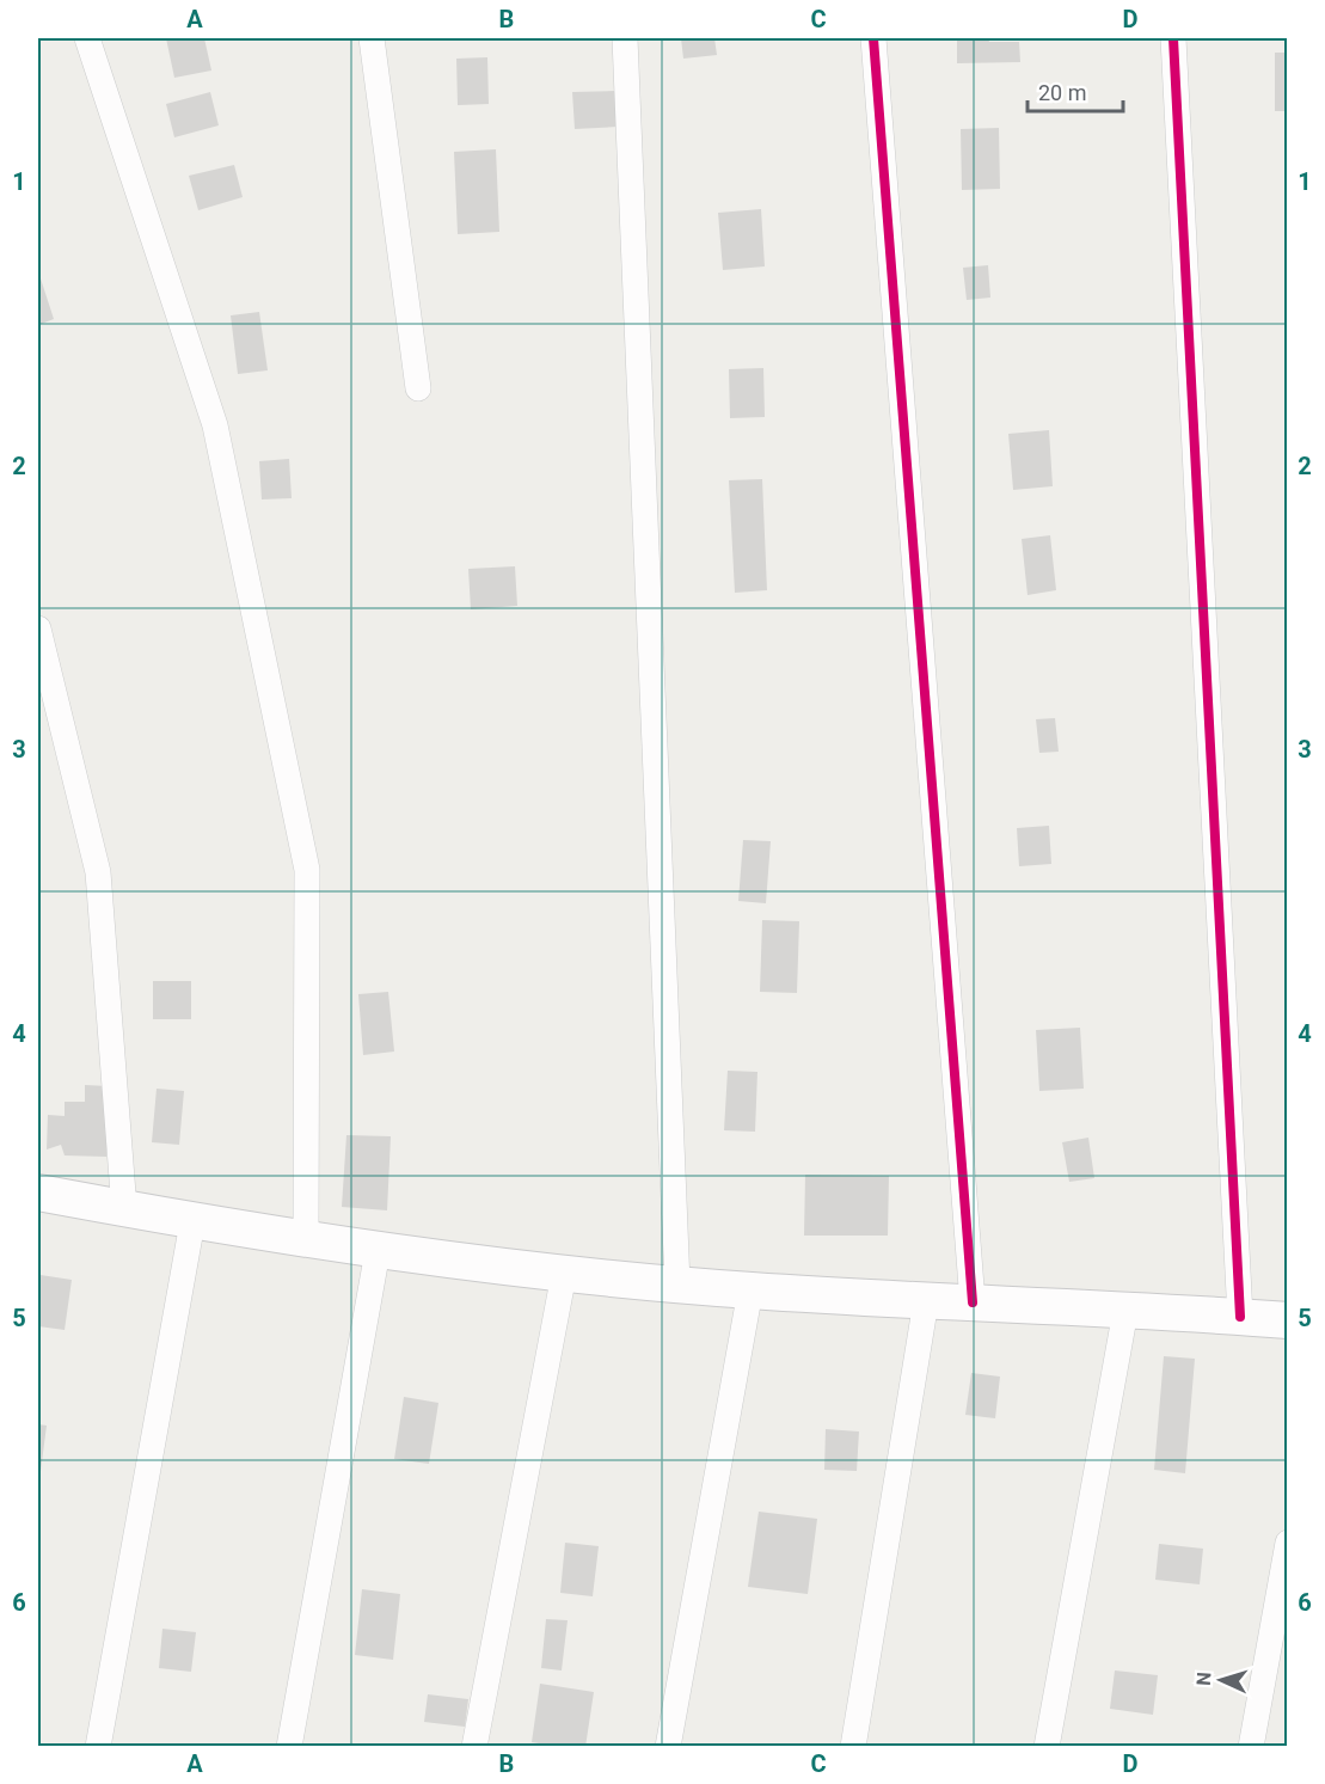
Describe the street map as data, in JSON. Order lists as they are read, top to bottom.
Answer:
{
  "scale_bar": "20 m",
  "north": "left",
  "grid": {
    "columns": [
      "A",
      "B",
      "C",
      "D"
    ],
    "rows": [
      "1",
      "2",
      "3",
      "4",
      "5",
      "6"
    ]
  }
}
